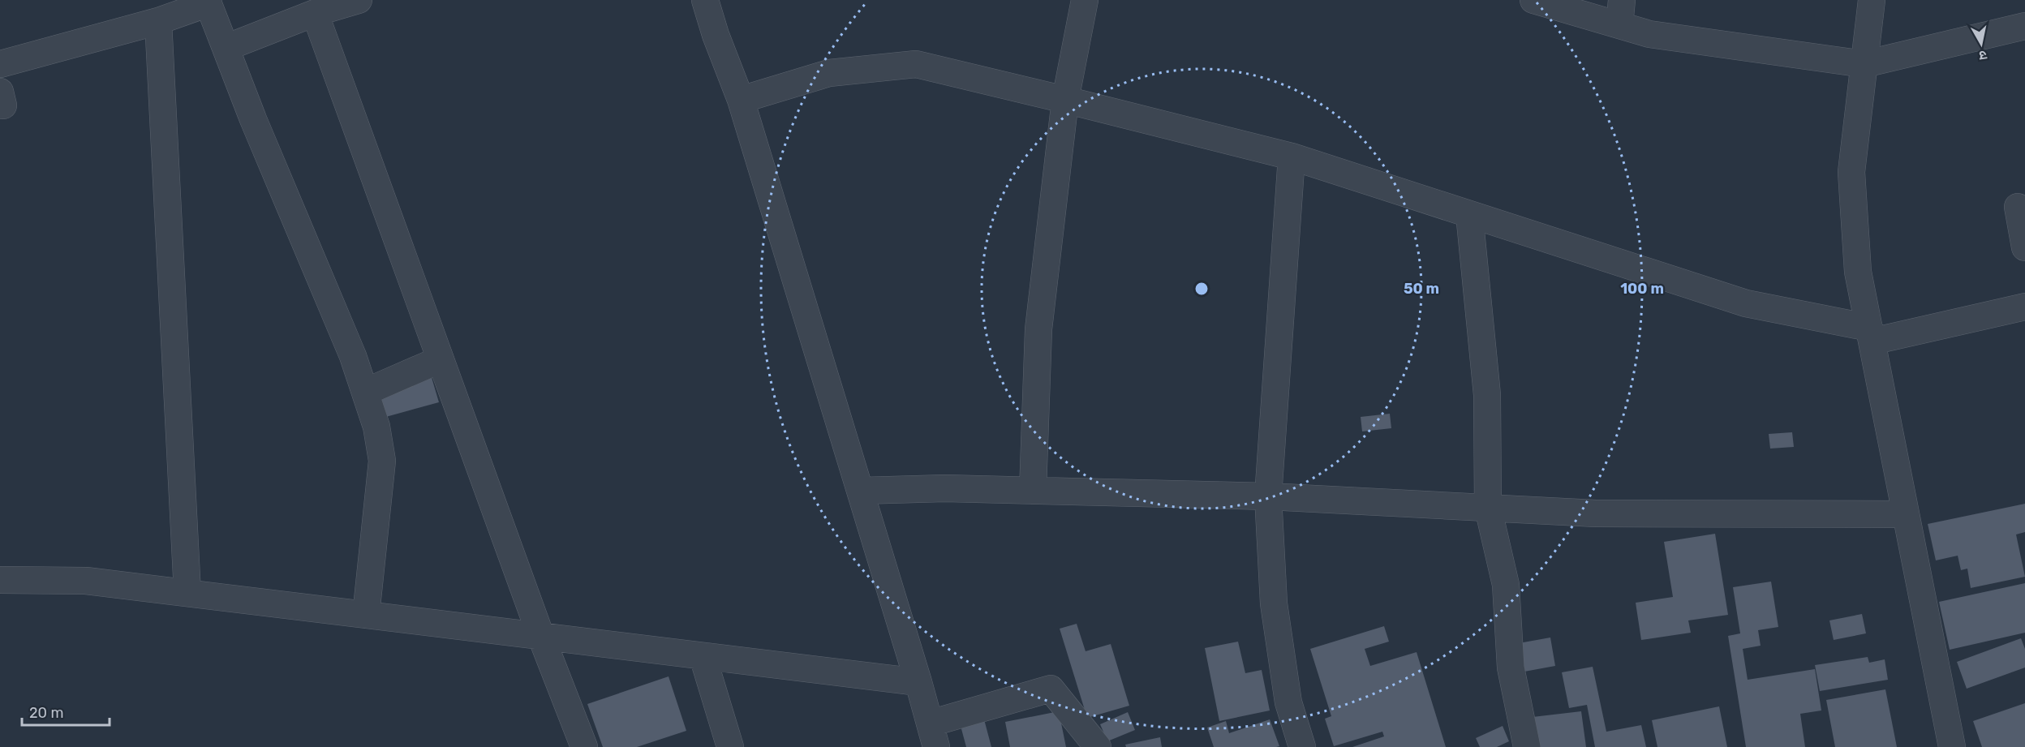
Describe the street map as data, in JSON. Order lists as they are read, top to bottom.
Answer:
{
  "scale_bar": "20 m",
  "north": "bottom",
  "rings": ["50 m", "100 m"]
}
